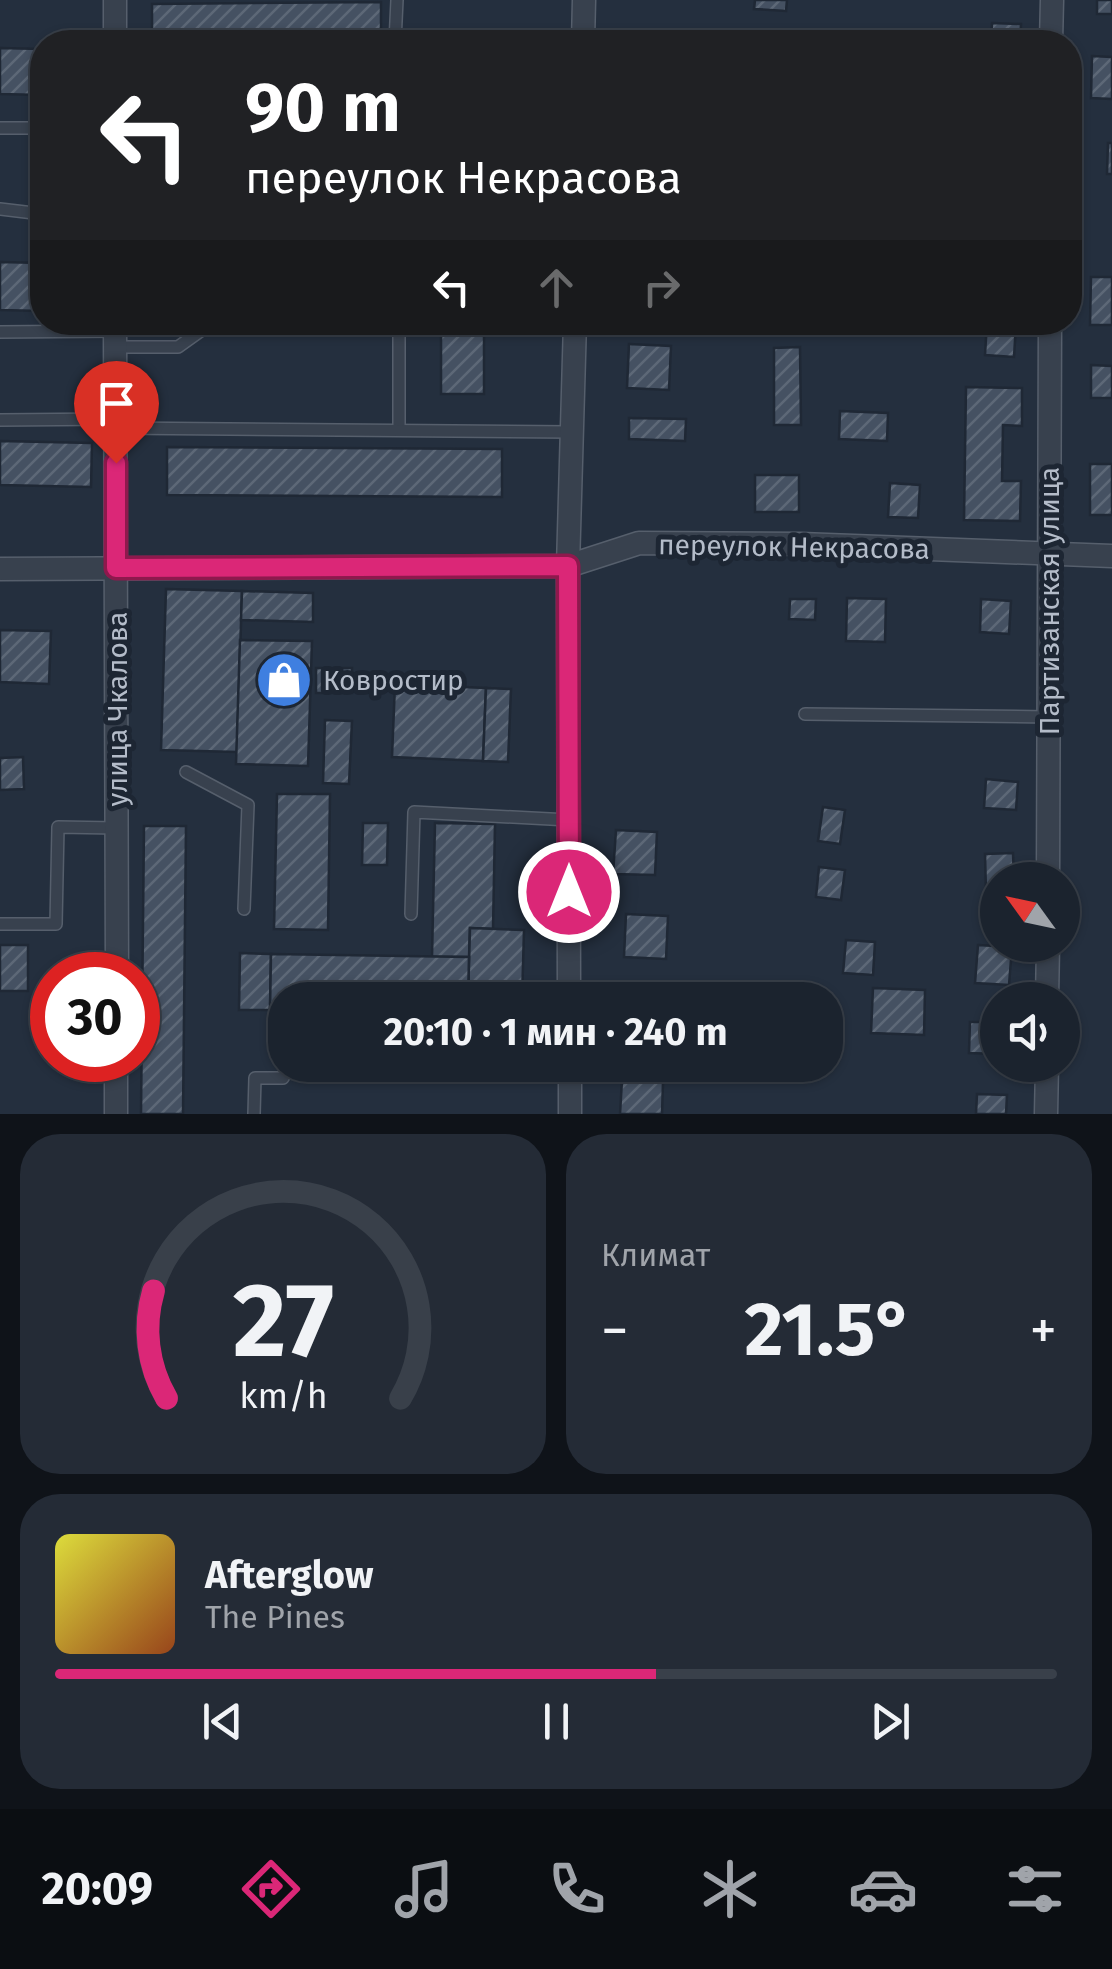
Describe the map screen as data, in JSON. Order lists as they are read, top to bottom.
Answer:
{
  "streets": {
    "street": ["переулок Некрасова", "Партизанская улица", "улица Чкалова"]
  },
  "crossings": [
    ["переулок Некрасова", "Партизанская улица"],
    ["переулок Некрасова", "улица Чкалова"]
  ],
  "places": {
    "shop": ["Ковростир"]
  },
  "north": "top left",
  "page": {
    "turn": ["90 m", "переулок Некрасова"],
    "limit": "30",
    "trip": "20:10 · 1 мин · 240 m",
    "tile": "Климат",
    "heat": ["−", "21.5°", "+"],
    "song": ["Afterglow", "The Pines"],
    "tabs": "20:09",
    "gauge": ["27", "km/h"]
  }
}
